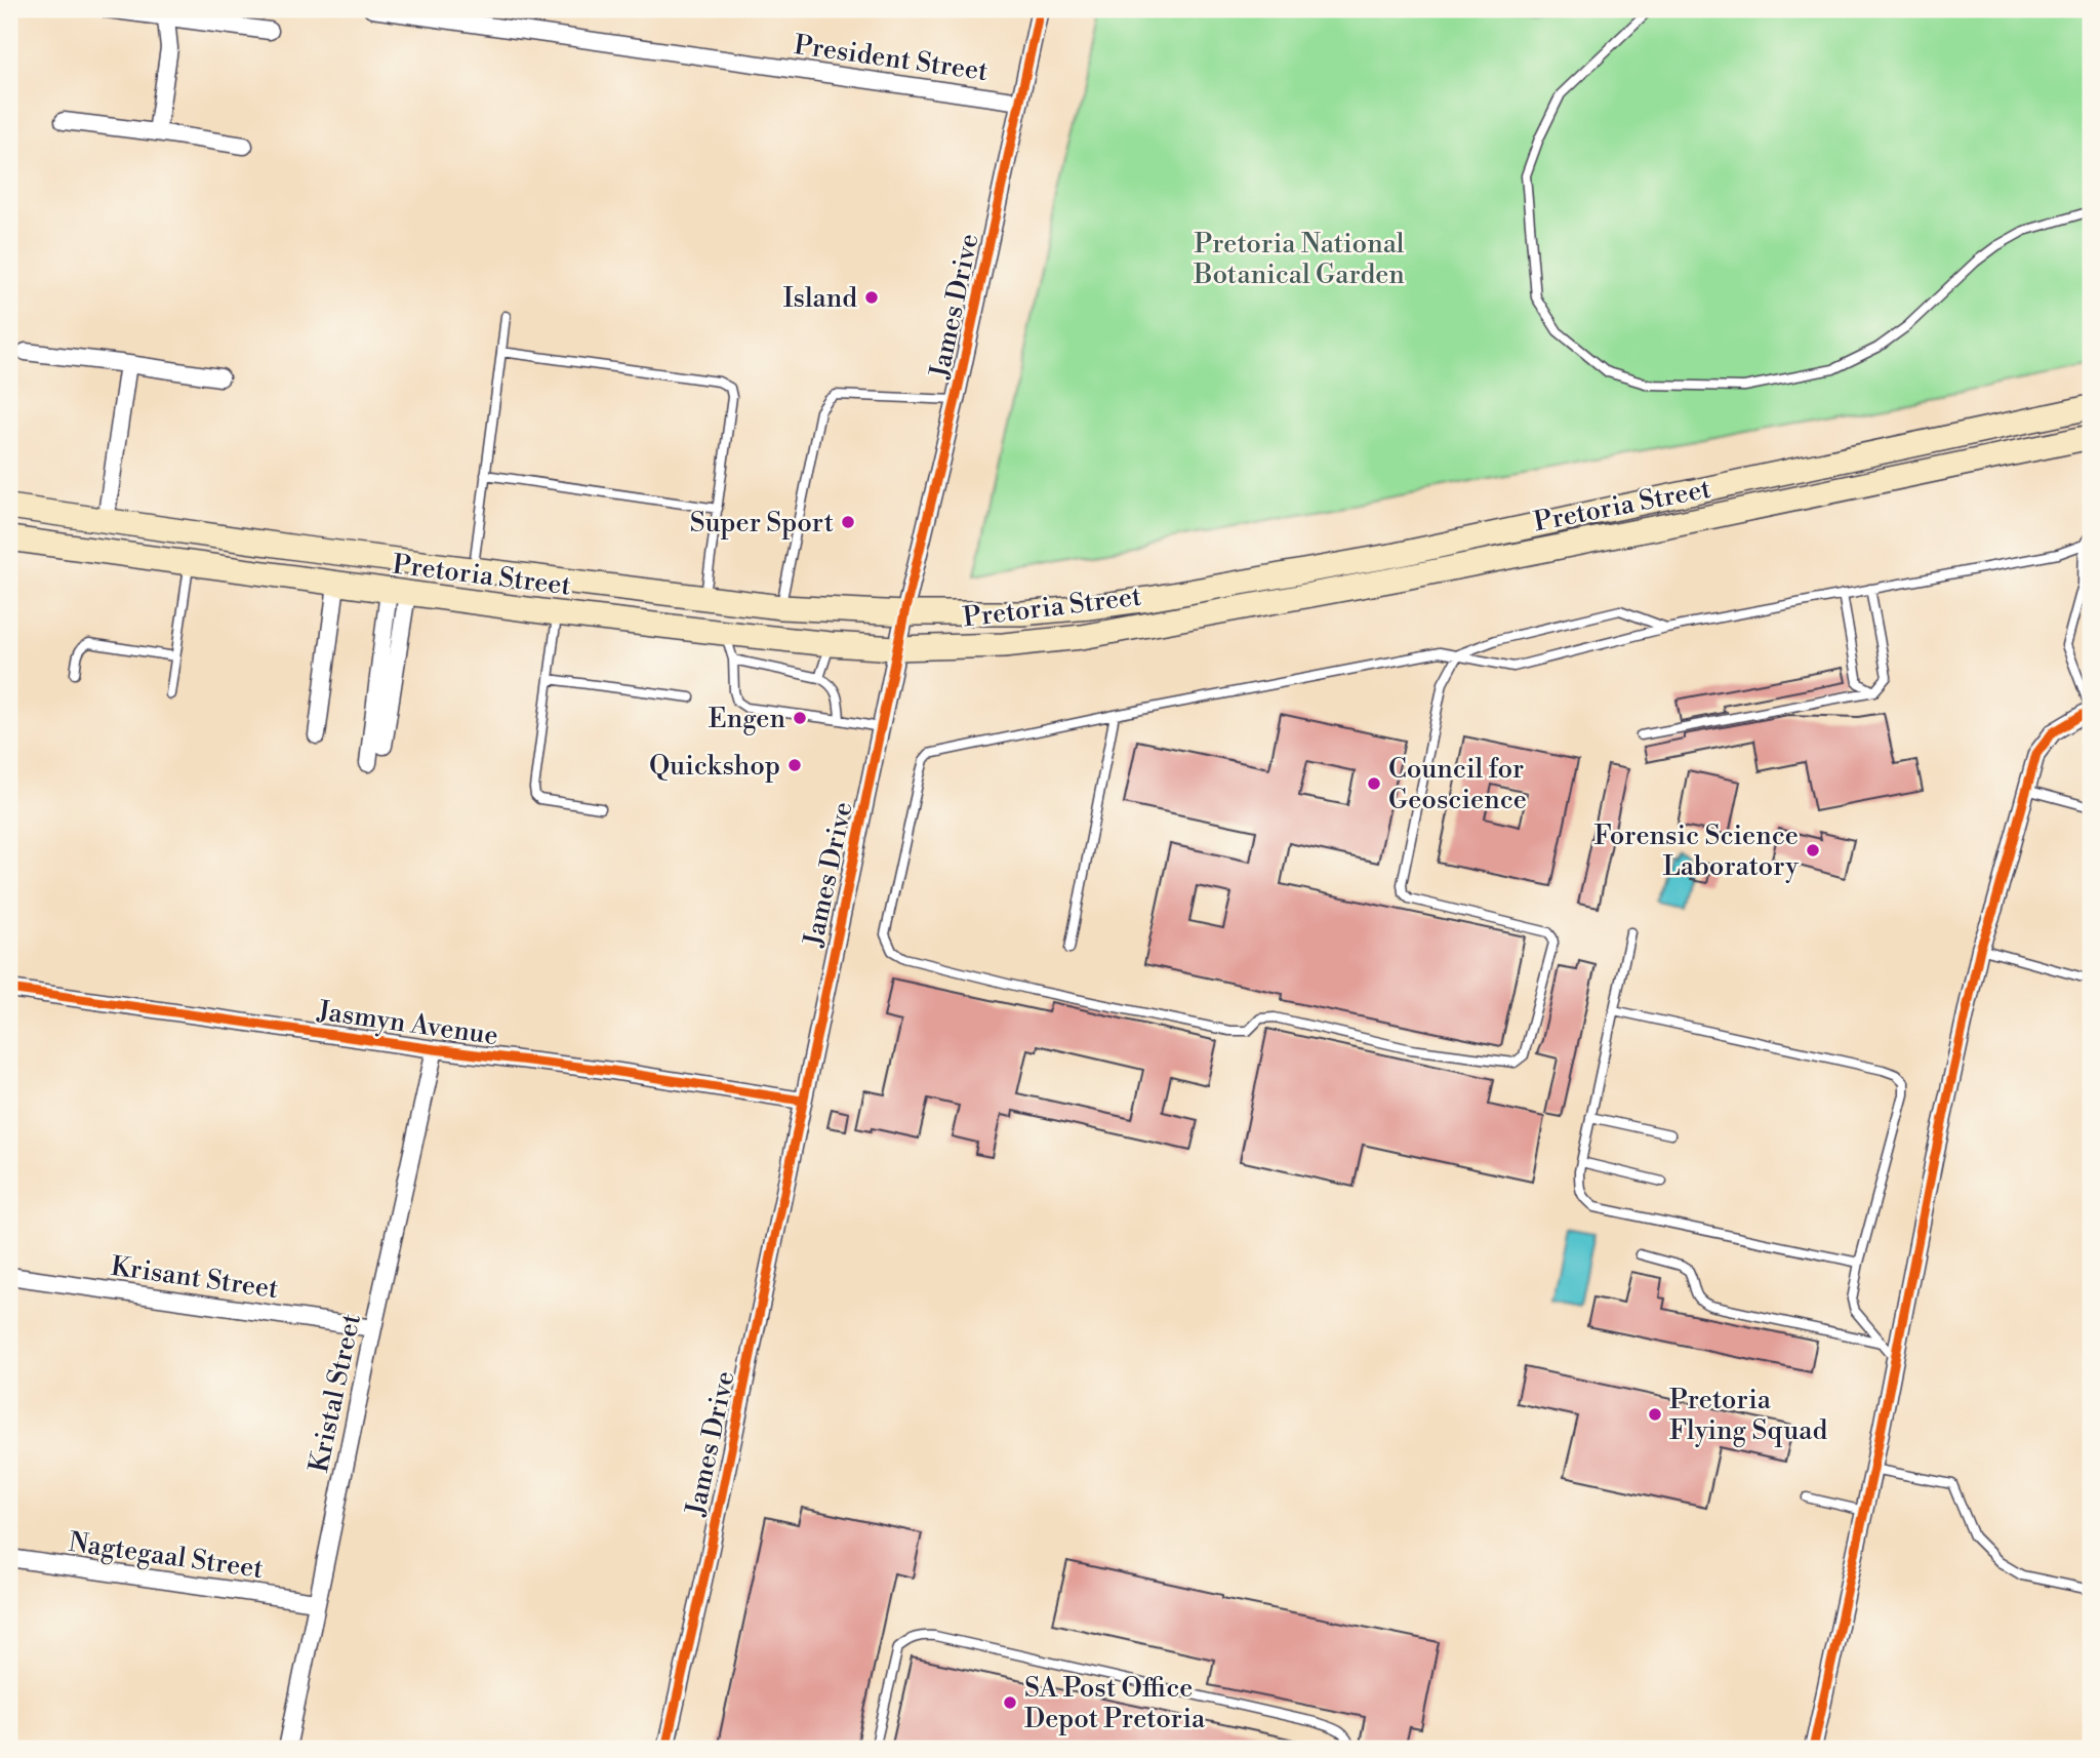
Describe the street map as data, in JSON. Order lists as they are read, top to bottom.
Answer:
{
  "streets": {
    "main road": ["Pretoria Street"],
    "street": [
      "President Street",
      "James Drive",
      "Jasmyn Avenue",
      "Krisant Street",
      "Kristal Street",
      "Nagtegaal Street"
    ]
  },
  "crossings": [
    ["President Street", "James Drive"],
    ["James Drive", "Pretoria Street"],
    ["James Drive", "Jasmyn Avenue"],
    ["Jasmyn Avenue", "Kristal Street"],
    ["Krisant Street", "Kristal Street"],
    ["Kristal Street", "Nagtegaal Street"]
  ],
  "parks": ["Pretoria National Botanical Garden"],
  "places": [
    "Island",
    "Super Sport",
    "Engen",
    "Quickshop",
    "Council for Geoscience",
    "Forensic Science Laboratory",
    "Pretoria Flying Squad",
    "SA Post Office Depot Pretoria"
  ]
}
